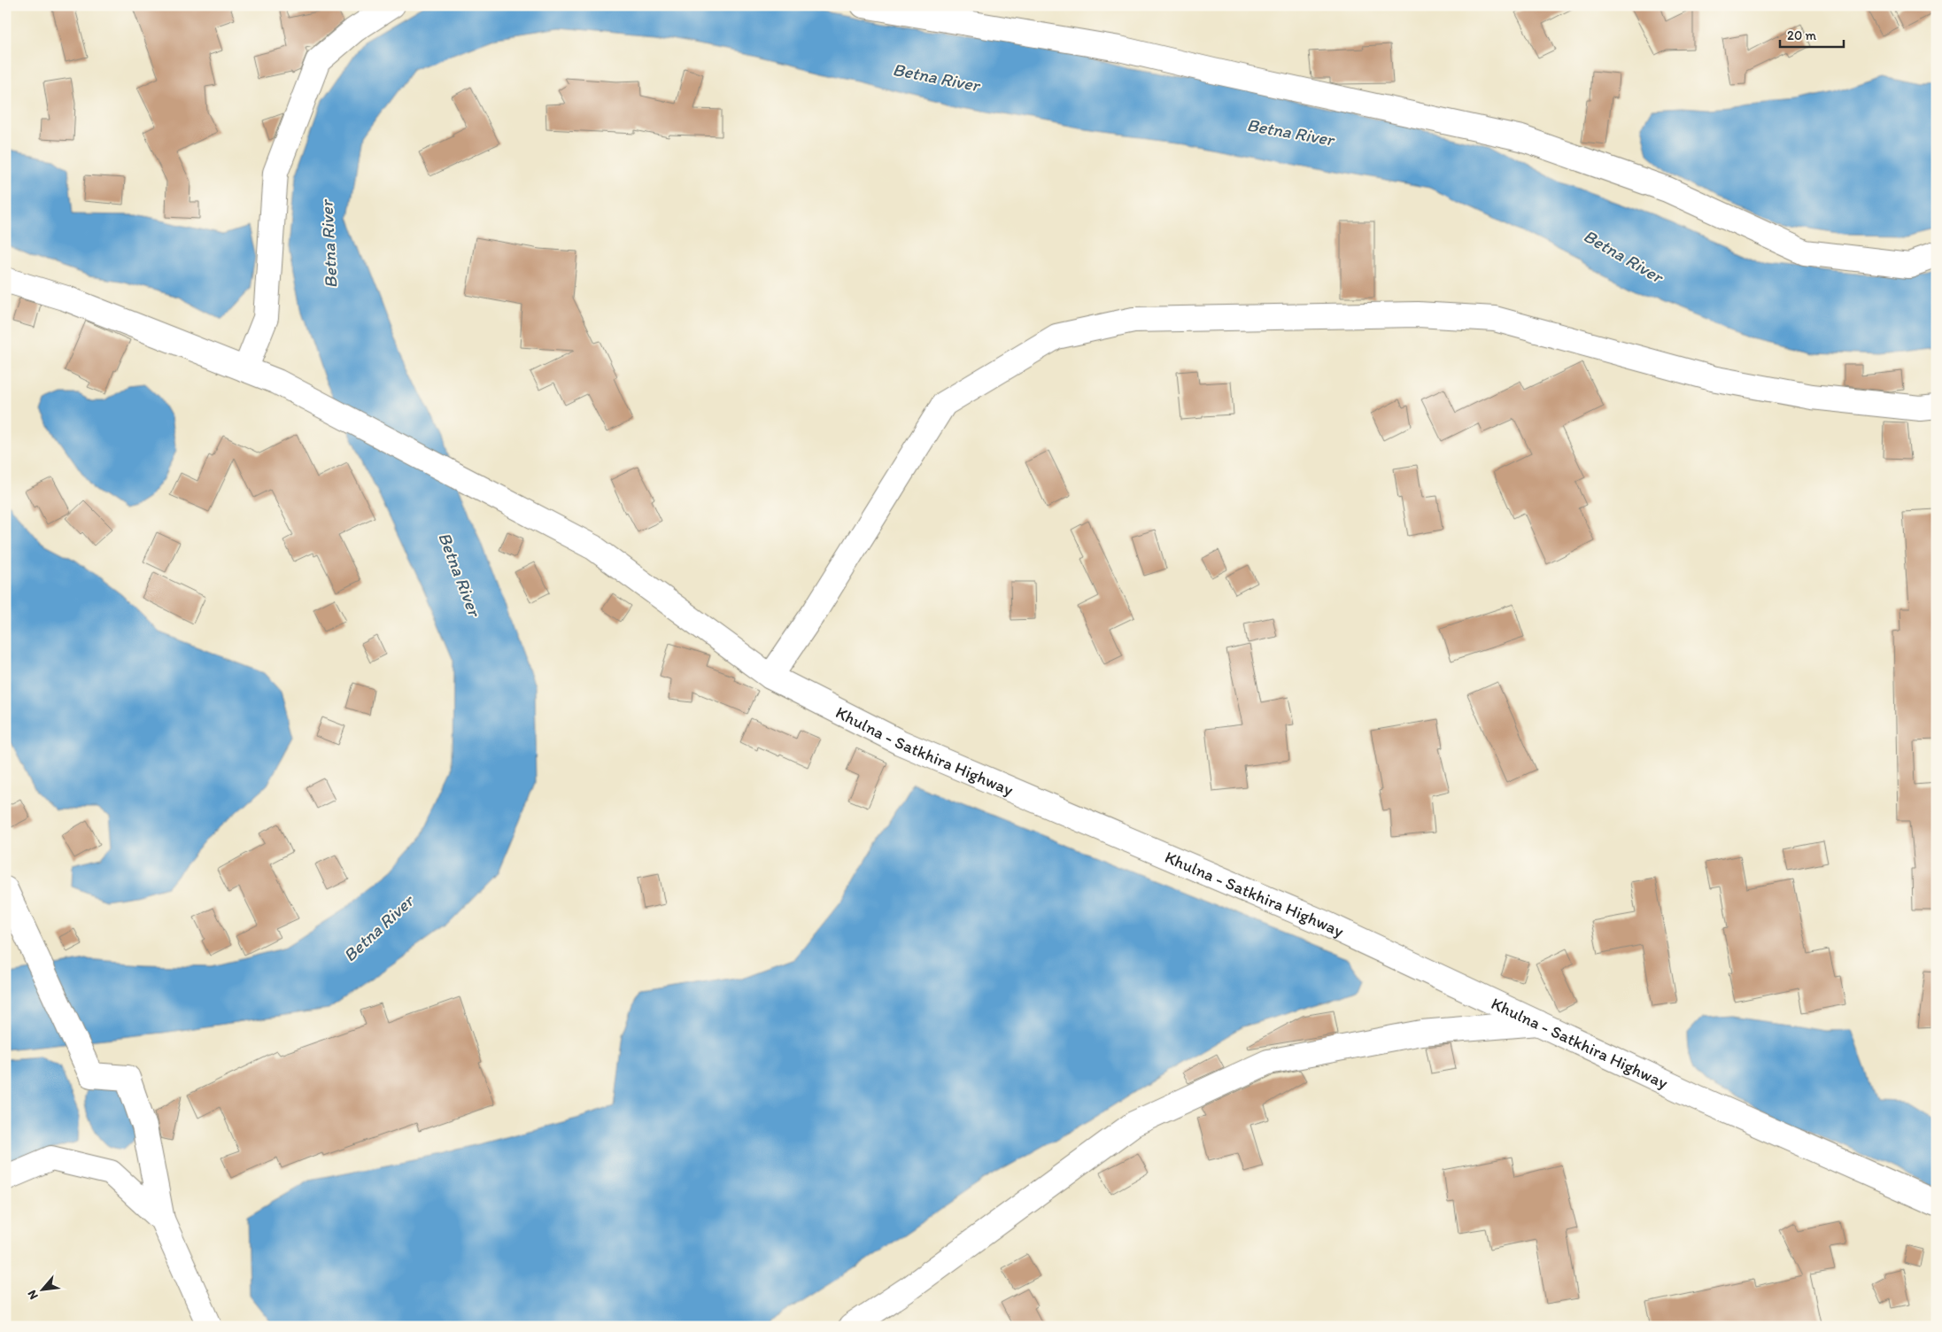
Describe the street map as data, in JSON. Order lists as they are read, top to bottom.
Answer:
{
  "streets": {
    "main road": ["Khulna - Satkhira Highway"]
  },
  "water": ["Betna River"],
  "scale_bar": "20 m",
  "north": "bottom left"
}
